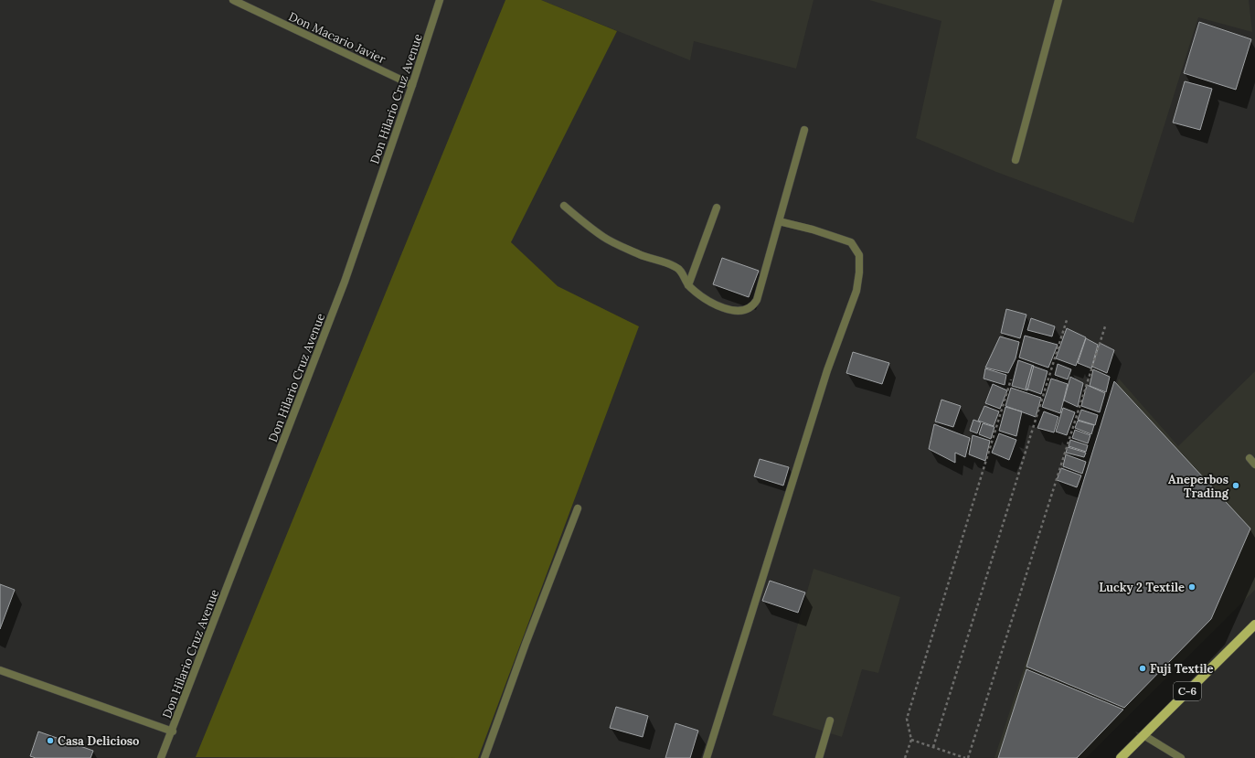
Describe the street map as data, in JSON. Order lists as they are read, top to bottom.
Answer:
{
  "streets": {
    "main road": ["C-6"],
    "street": ["Don Macario Javier", "Don Hilario Cruz Avenue"]
  },
  "crossings": [
    ["Don Macario Javier", "Don Hilario Cruz Avenue"]
  ],
  "places": [
    "Aneperbos Trading",
    "Lucky 2 Textile",
    "Fuji Textile",
    "Casa Delicioso"
  ]
}
